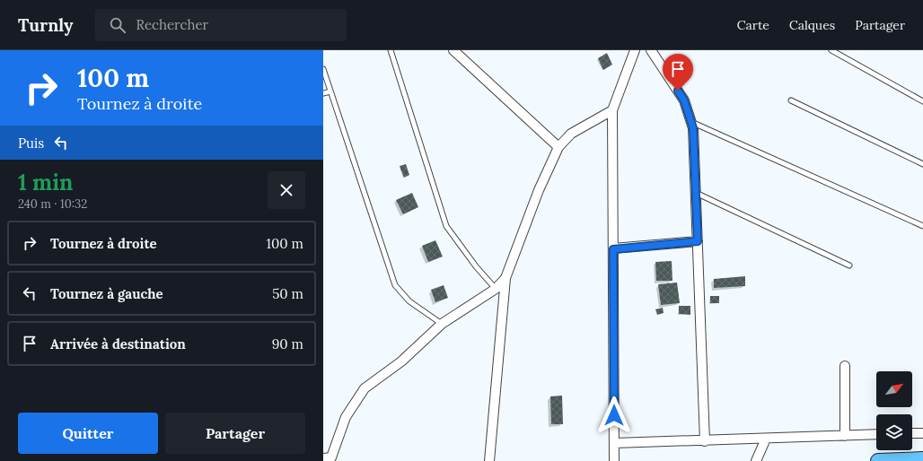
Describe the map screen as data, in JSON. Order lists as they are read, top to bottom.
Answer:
{
  "north": "top right",
  "page": {
    "header": "Turnly",
    "search": "Rechercher",
    "nav": ["Carte", "Calques", "Partager"],
    "turn": ["100 m", "Tournez à droite"],
    "then": "Puis",
    "heading": ["1 min", "240 m · 10:32"],
    "list": [
      {
        "name": "Tournez à droite",
        "value": "100 m"
      },
      {
        "name": "Tournez à gauche",
        "value": "50 m"
      },
      {
        "name": "Arrivée à destination",
        "value": "90 m"
      }
    ],
    "buttons": ["Quitter", "Partager"]
  }
}
